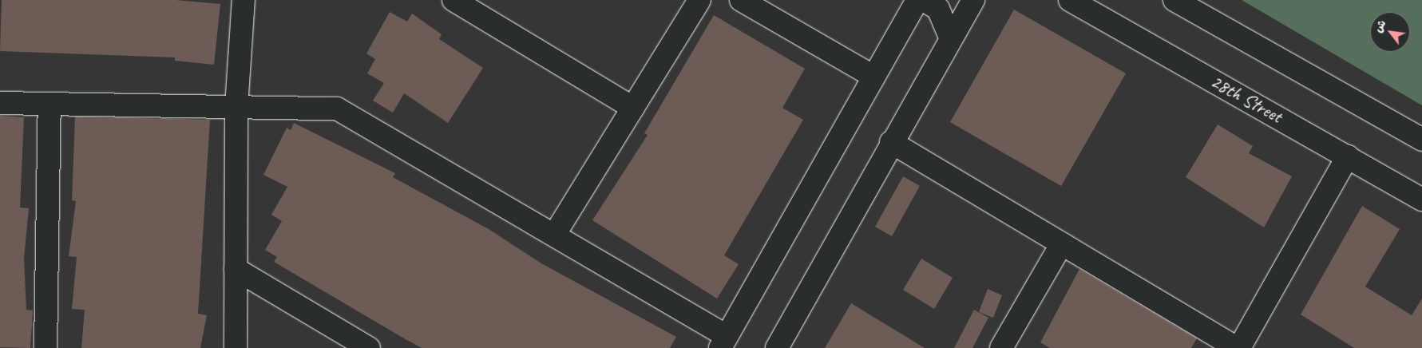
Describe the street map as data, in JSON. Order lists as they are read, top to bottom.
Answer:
{
  "streets": {
    "street": ["28th Street"]
  },
  "north": "top left"
}
